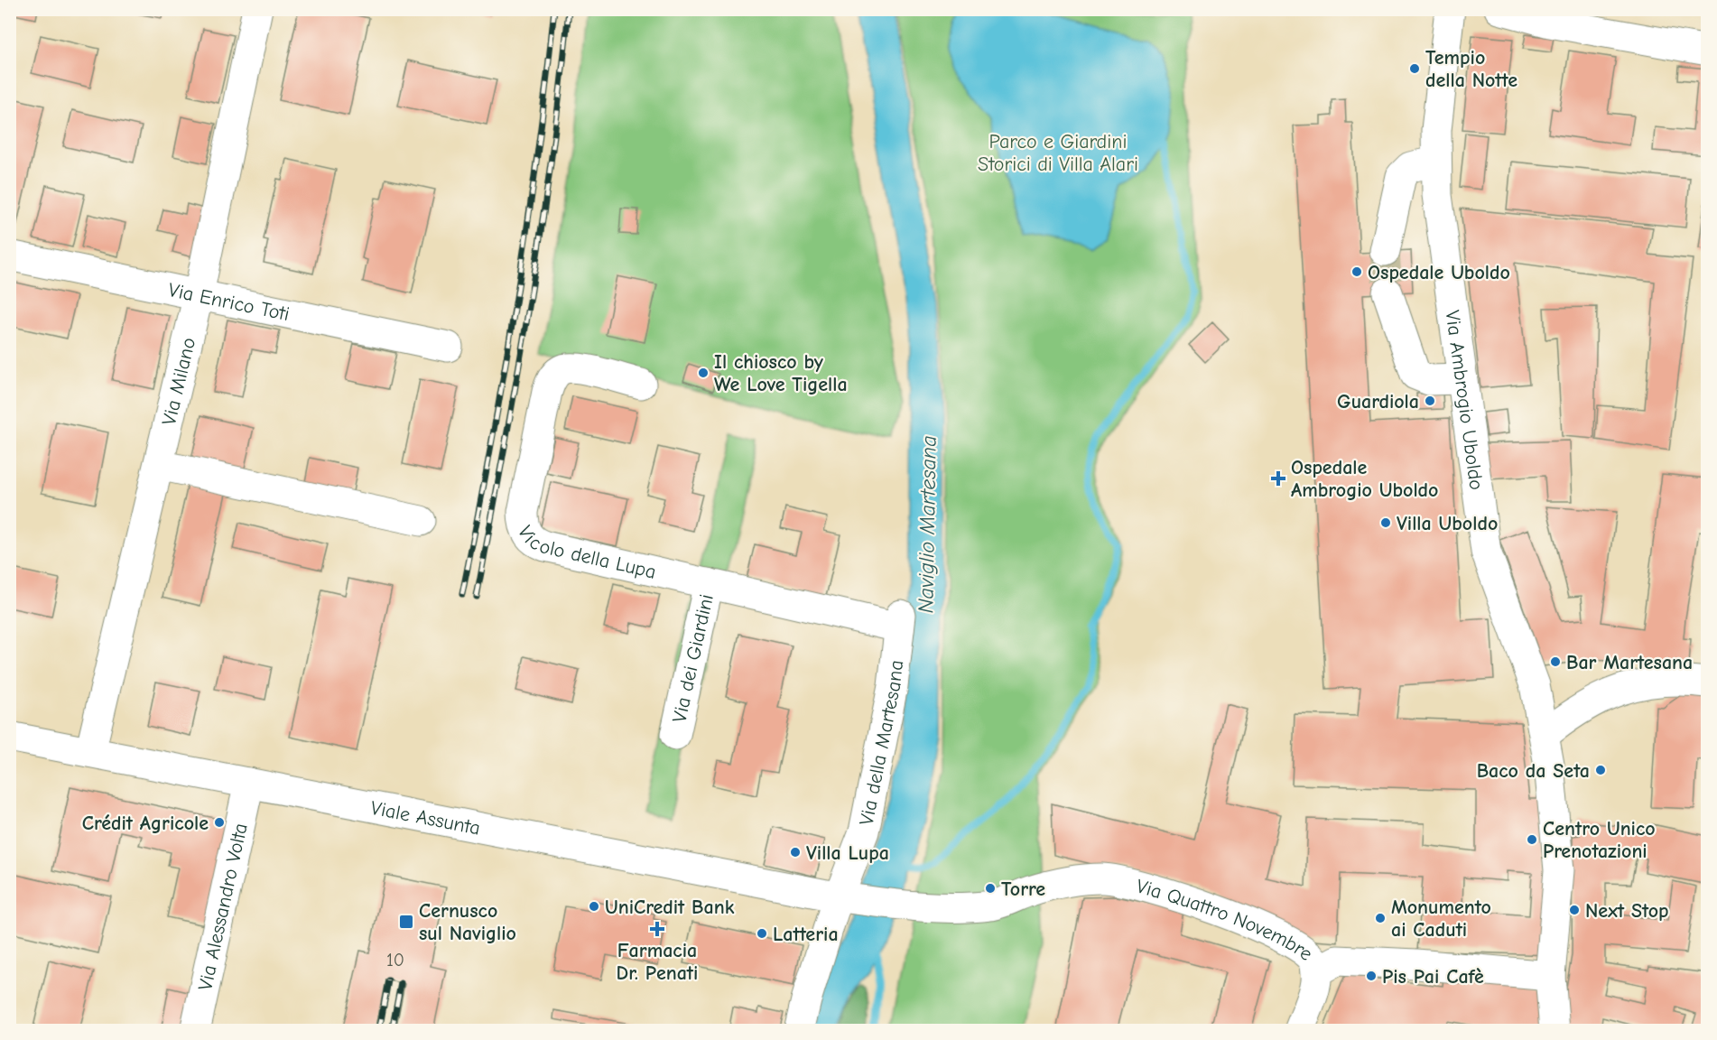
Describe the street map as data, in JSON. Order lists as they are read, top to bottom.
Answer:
{
  "streets": {
    "street": [
      "Via Enrico Toti",
      "Via Milano",
      "Via Ambrogio Uboldo",
      "Vicolo della Lupa",
      "Via dei Giardini",
      "Via della Martesana",
      "Viale Assunta",
      "Via Alessandro Volta",
      "Via Quattro Novembre"
    ]
  },
  "crossings": [
    ["Via Enrico Toti", "Via Milano"],
    ["Via Milano", "Viale Assunta"],
    ["Via Ambrogio Uboldo", "Via Quattro Novembre"],
    ["Vicolo della Lupa", "Via dei Giardini"],
    ["Vicolo della Lupa", "Via della Martesana"],
    ["Via della Martesana", "Viale Assunta"],
    ["Viale Assunta", "Via Alessandro Volta"],
    ["Viale Assunta", "Via Quattro Novembre"]
  ],
  "water": ["Naviglio Martesana"],
  "parks": ["Parco e Giardini Storici di Villa Alari"],
  "places": {
    "other": [
      "Tempio della Notte",
      "Ospedale Uboldo",
      "Il chiosco by We Love Tigella",
      "Guardiola",
      "Villa Uboldo",
      "Bar Martesana",
      "Baco da Seta",
      "Crédit Agricole",
      "Centro Unico Prenotazioni",
      "Villa Lupa",
      "Torre",
      "UniCredit Bank",
      "Next Stop",
      "Monumento ai Caduti",
      "Latteria",
      "Pis Pai Cafè"
    ],
    "health": ["Ospedale Ambrogio Uboldo", "Farmacia Dr. Penati"],
    "transit": ["Cernusco sul Naviglio"]
  },
  "house_numbers": ["10"]
}
